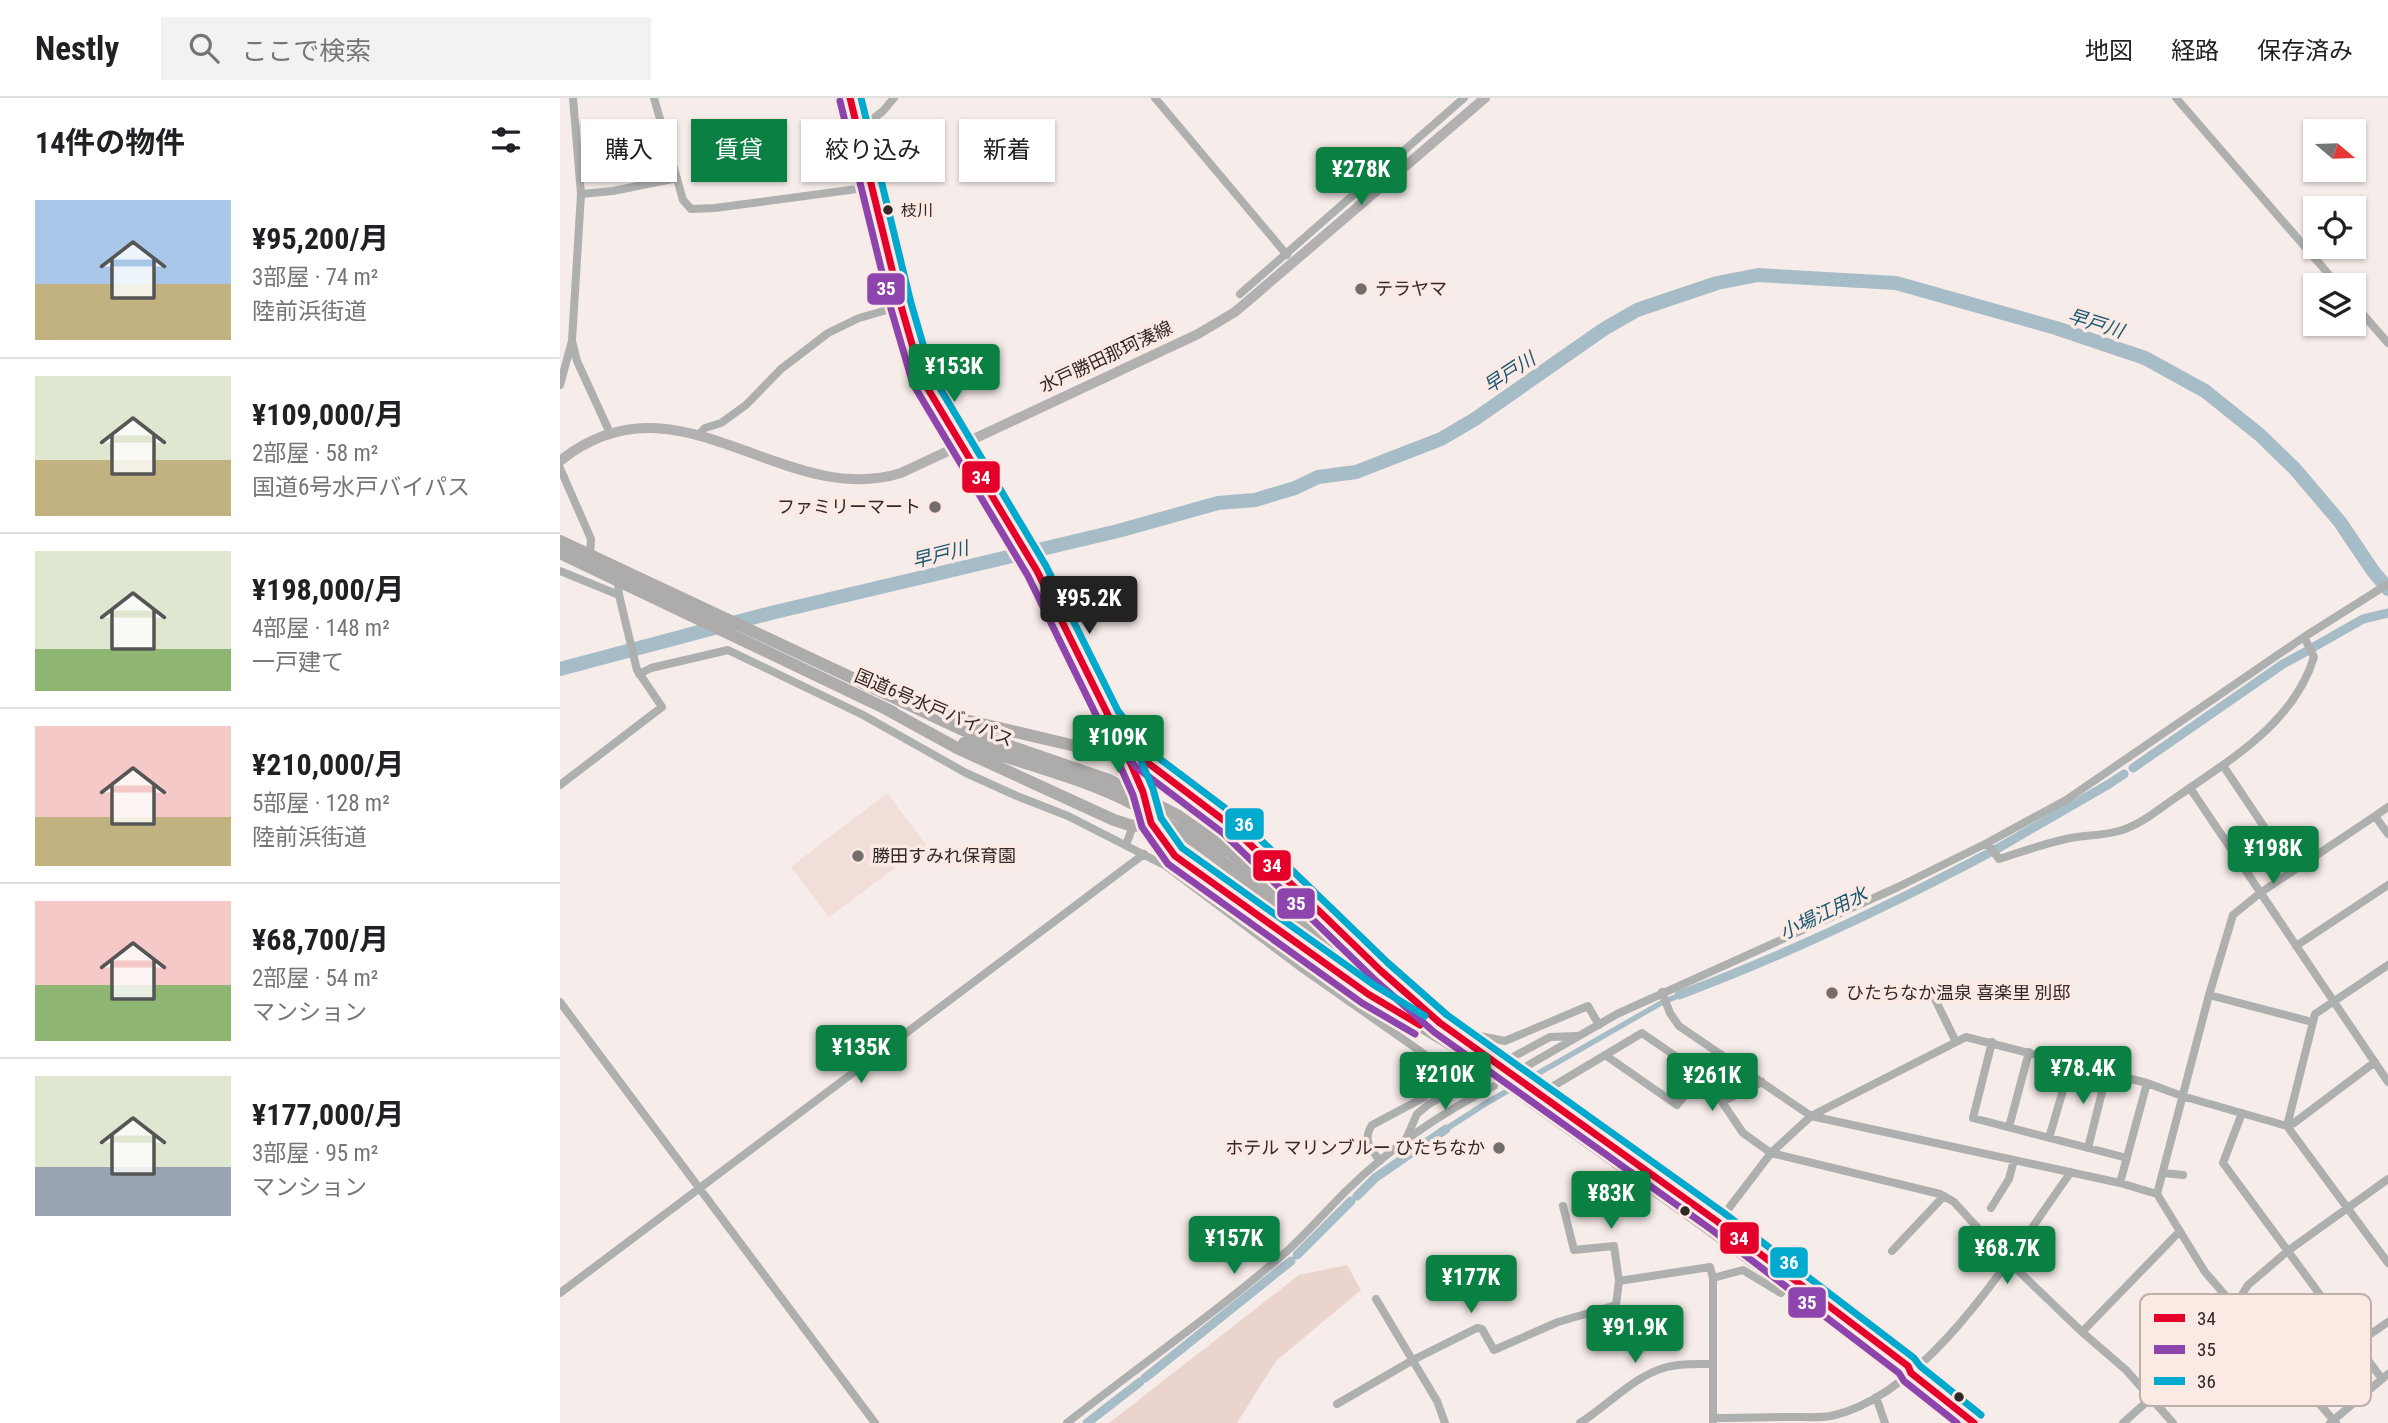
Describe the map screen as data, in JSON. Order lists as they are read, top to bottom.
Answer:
{
  "streets": {
    "highway": ["国道6号水戸バイパス"],
    "main road": ["水戸勝田那珂湊線"]
  },
  "water": ["早戸川", "小場江用水"],
  "places": [
    "枝川",
    "テラヤマ",
    "ファミリーマート",
    "勝田すみれ保育園",
    "ひたちなか温泉 喜楽里 別邸",
    "ホテル マリンブルー ひたちなか"
  ],
  "lines": ["transit line 34", "transit line 36", "transit line 35"],
  "legend": ["34", "35", "36"],
  "north": "right",
  "page": {
    "header": "Nestly",
    "search": "ここで検索",
    "nav": ["地図", "経路", "保存済み"],
    "heading": "14件の物件",
    "chip": [
      "購入",
      "賃貸",
      "絞り込み",
      "新着"
    ],
    "price": [
      "¥278K",
      "¥153K",
      "¥95.2K",
      "¥109K",
      "¥198K",
      "¥135K",
      "¥78.4K",
      "¥210K",
      "¥261K",
      "¥83K",
      "¥157K",
      "¥68.7K",
      "¥177K",
      "¥91.9K"
    ],
    "list": [
      {
        "name": "¥95,200/月",
        "note": "3部屋 · 74 m² · 陸前浜街道"
      },
      {
        "name": "¥109,000/月",
        "note": "2部屋 · 58 m² · 国道6号水戸バイパス"
      },
      {
        "name": "¥198,000/月",
        "note": "4部屋 · 148 m² · 一戸建て"
      },
      {
        "name": "¥210,000/月",
        "note": "5部屋 · 128 m² · 陸前浜街道"
      },
      {
        "name": "¥68,700/月",
        "note": "2部屋 · 54 m² · マンション"
      },
      {
        "name": "¥177,000/月",
        "note": "3部屋 · 95 m² · マンション"
      }
    ]
  }
}
